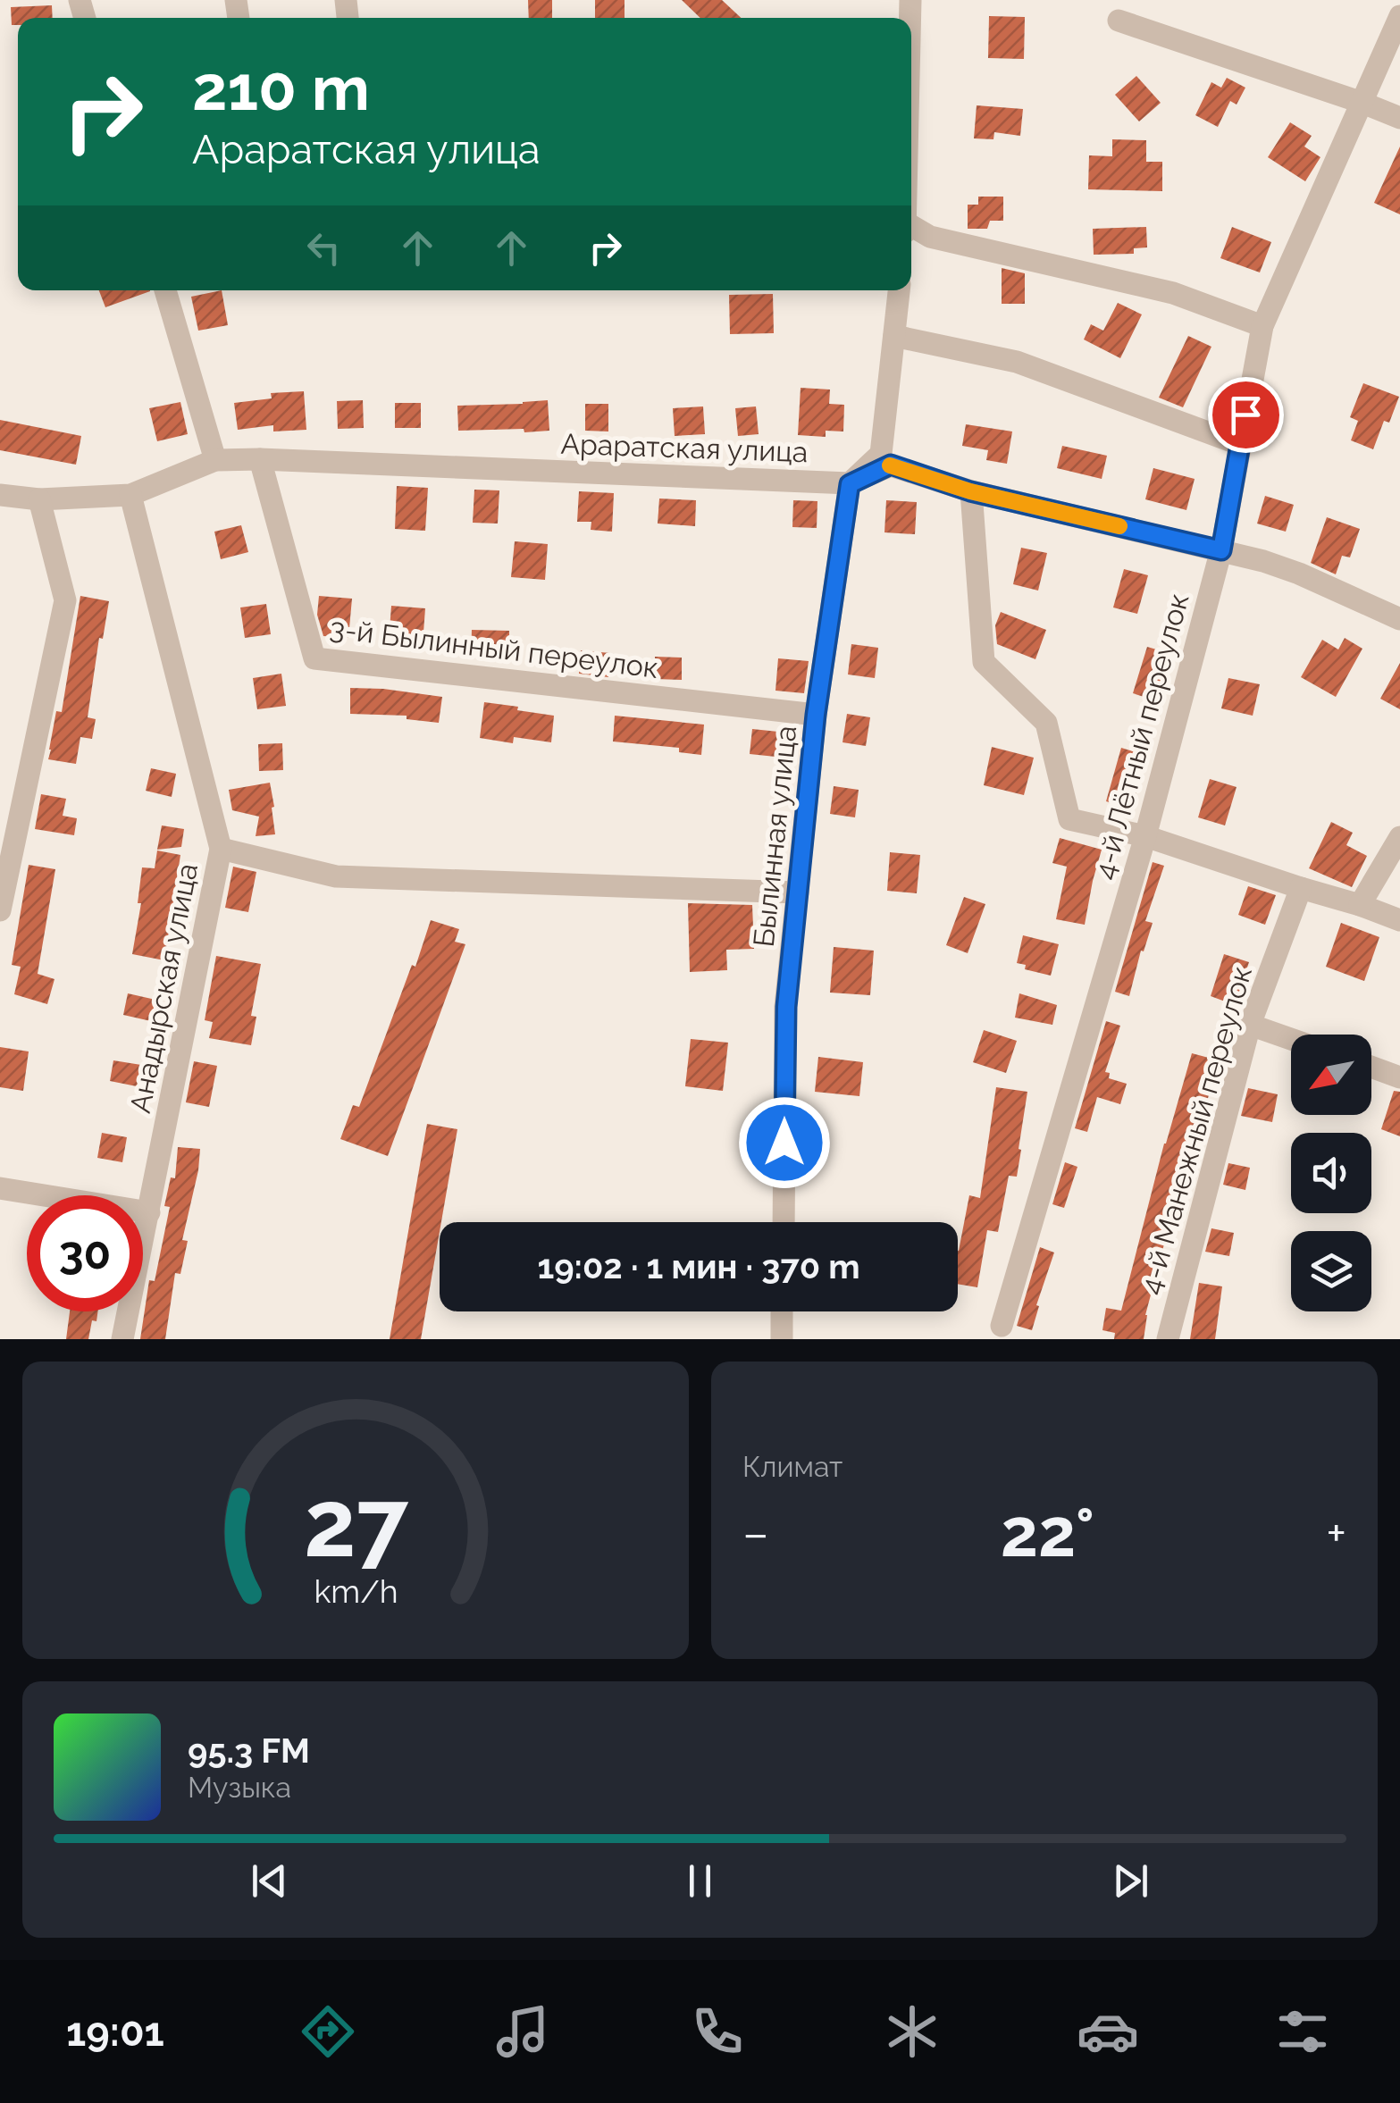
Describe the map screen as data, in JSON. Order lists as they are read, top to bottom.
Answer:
{
  "streets": {
    "street": [
      "Араратская улица",
      "3-й Былинный переулок",
      "4-й Лётный переулок",
      "Былинная улица",
      "Анадырская улица",
      "4-й Манежный переулок"
    ]
  },
  "crossings": [
    ["Араратская улица", "3-й Былинный переулок"],
    ["Араратская улица", "4-й Лётный переулок"],
    ["Араратская улица", "Былинная улица"],
    ["3-й Былинный переулок", "Былинная улица"]
  ],
  "north": "bottom left",
  "page": {
    "turn": ["210 m", "Араратская улица"],
    "limit": "30",
    "trip": "19:02 · 1 мин · 370 m",
    "tile": "Климат",
    "heat": ["−", "22°", "+"],
    "song": ["95.3 FM", "Музыка"],
    "tabs": "19:01",
    "gauge": ["27", "km/h"]
  }
}
